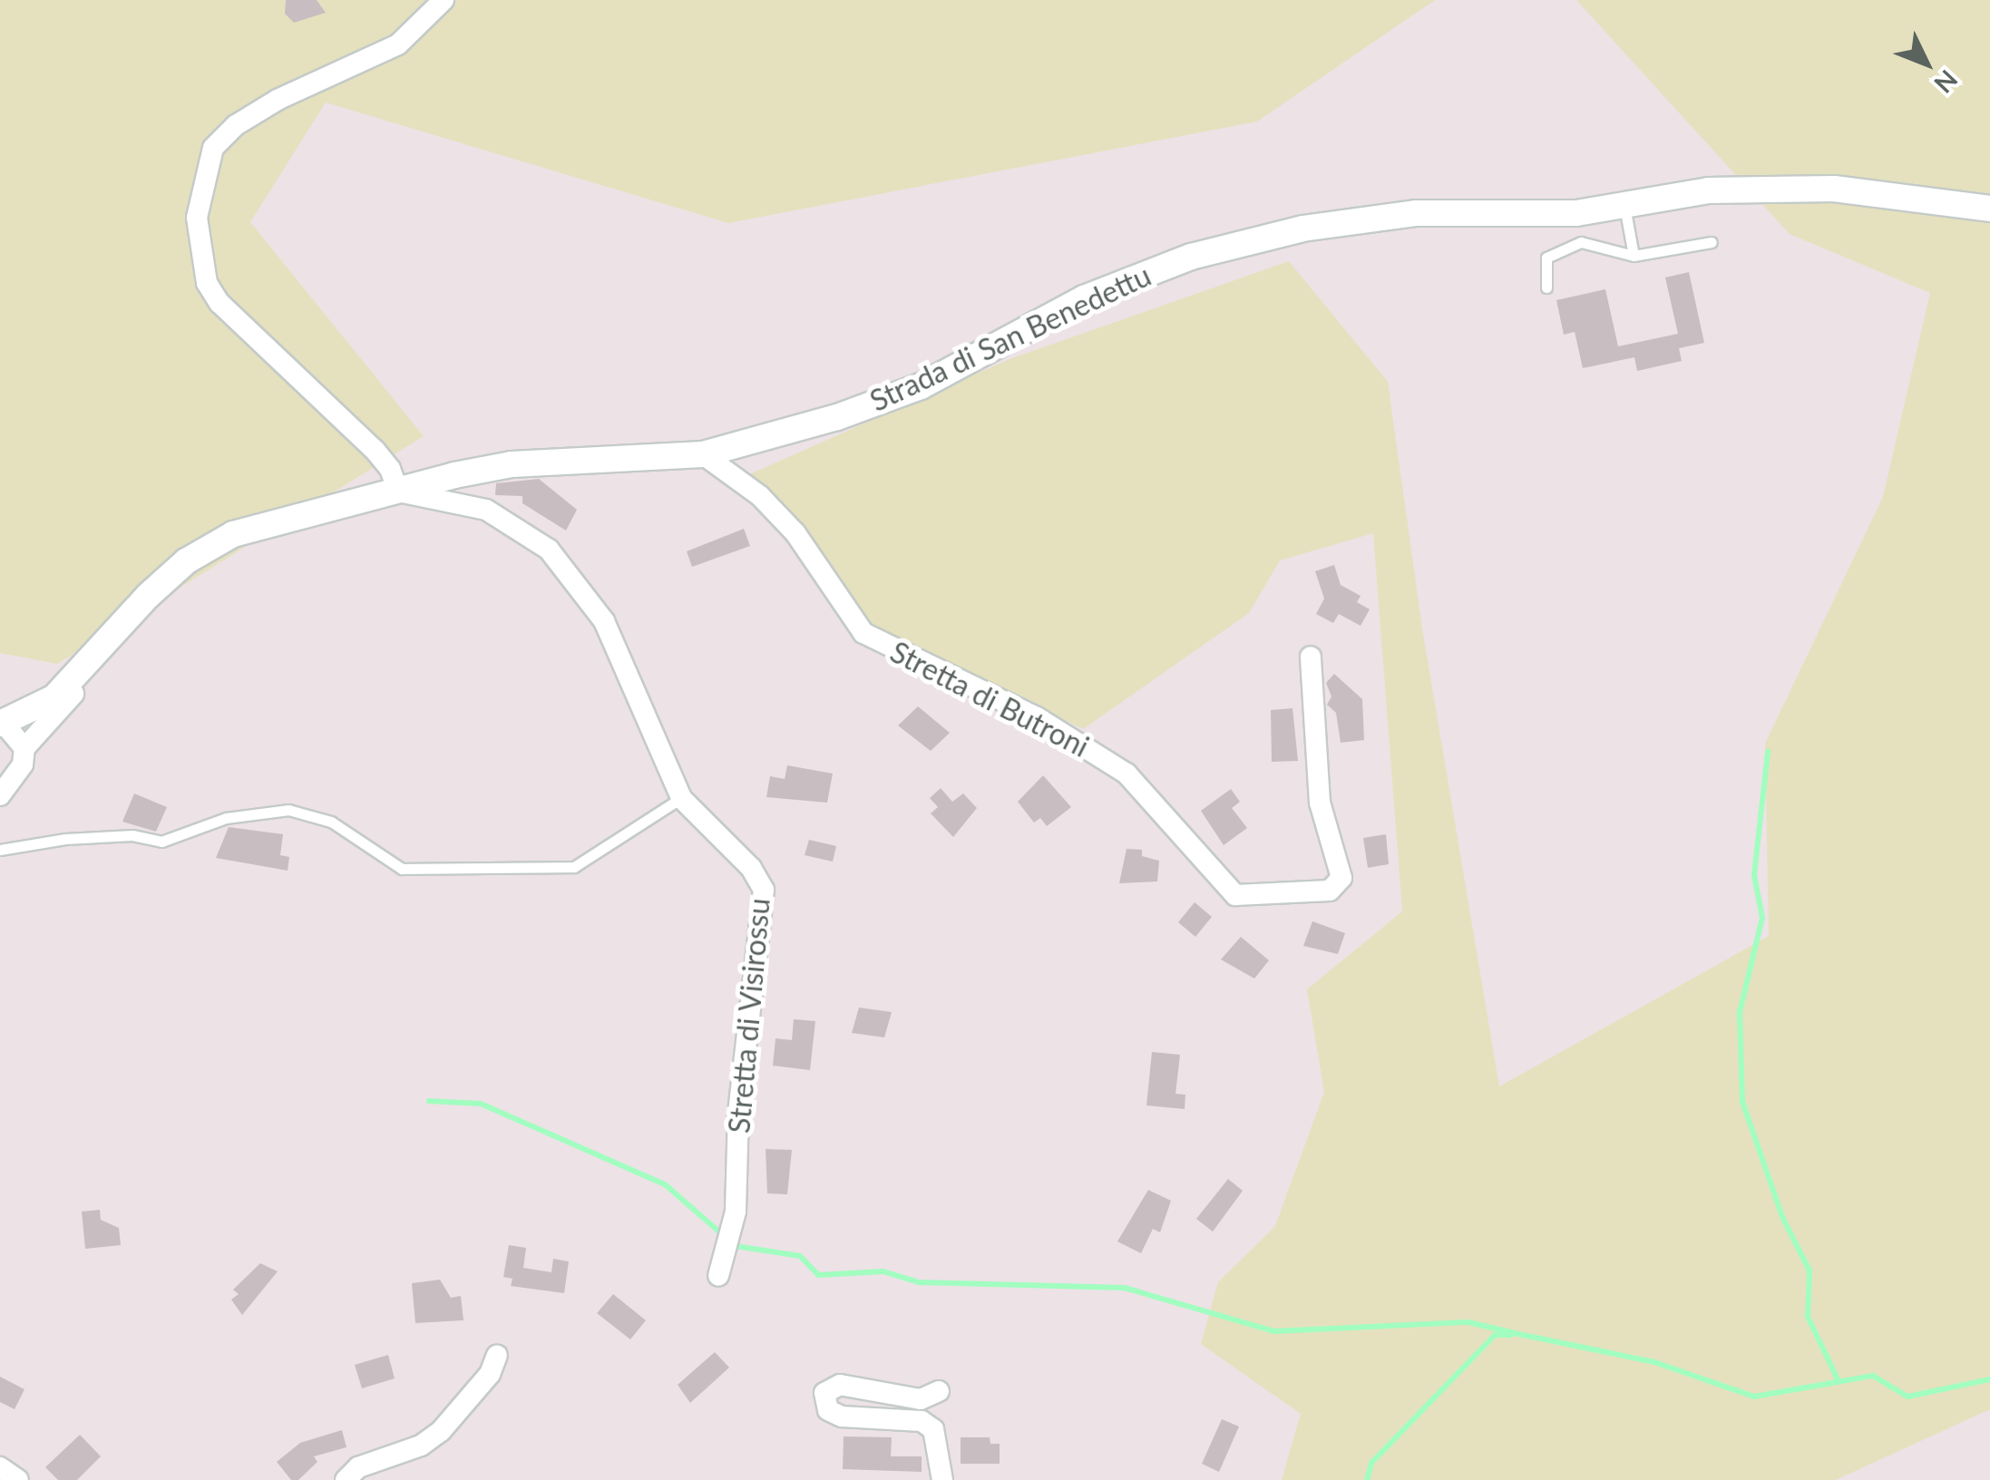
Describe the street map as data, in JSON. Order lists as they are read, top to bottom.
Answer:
{
  "streets": {
    "street": ["Strada di San Benedettu", "Stretta di Butroni", "Stretta di Visirossu"]
  },
  "crossings": [
    ["Strada di San Benedettu", "Stretta di Butroni"],
    ["Strada di San Benedettu", "Stretta di Visirossu"]
  ],
  "north": "bottom right"
}
